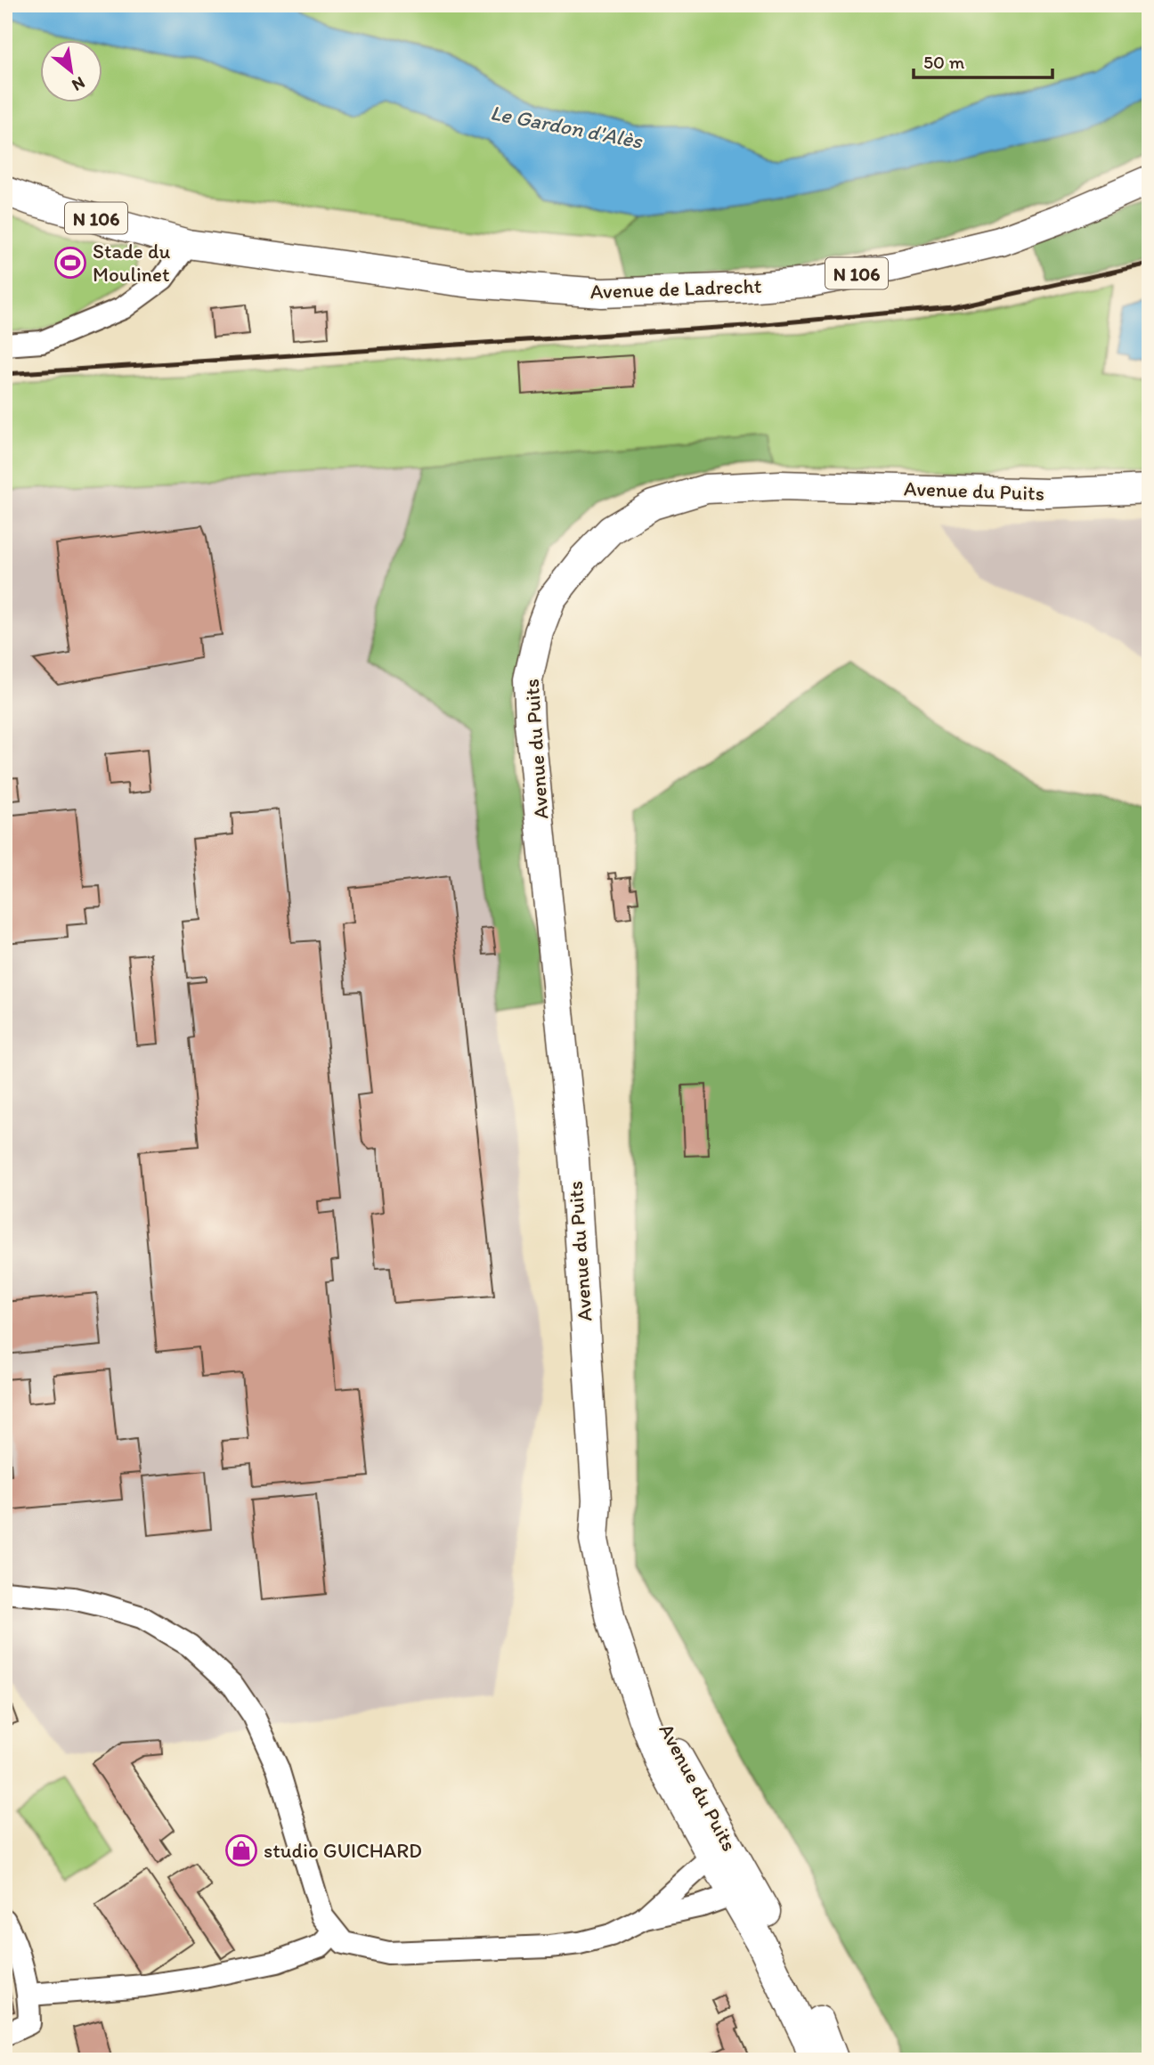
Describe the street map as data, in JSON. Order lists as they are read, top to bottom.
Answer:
{
  "streets": {
    "main road": ["N 106", "Avenue de Ladrecht", "Avenue du Puits"]
  },
  "crossings": [
    ["N 106", "Avenue de Ladrecht"]
  ],
  "water": ["Le Gardon d'Alès"],
  "places": {
    "sports": ["Stade du Moulinet"],
    "shop": ["studio GUICHARD"]
  },
  "scale_bar": "50 m",
  "north": "bottom right"
}
